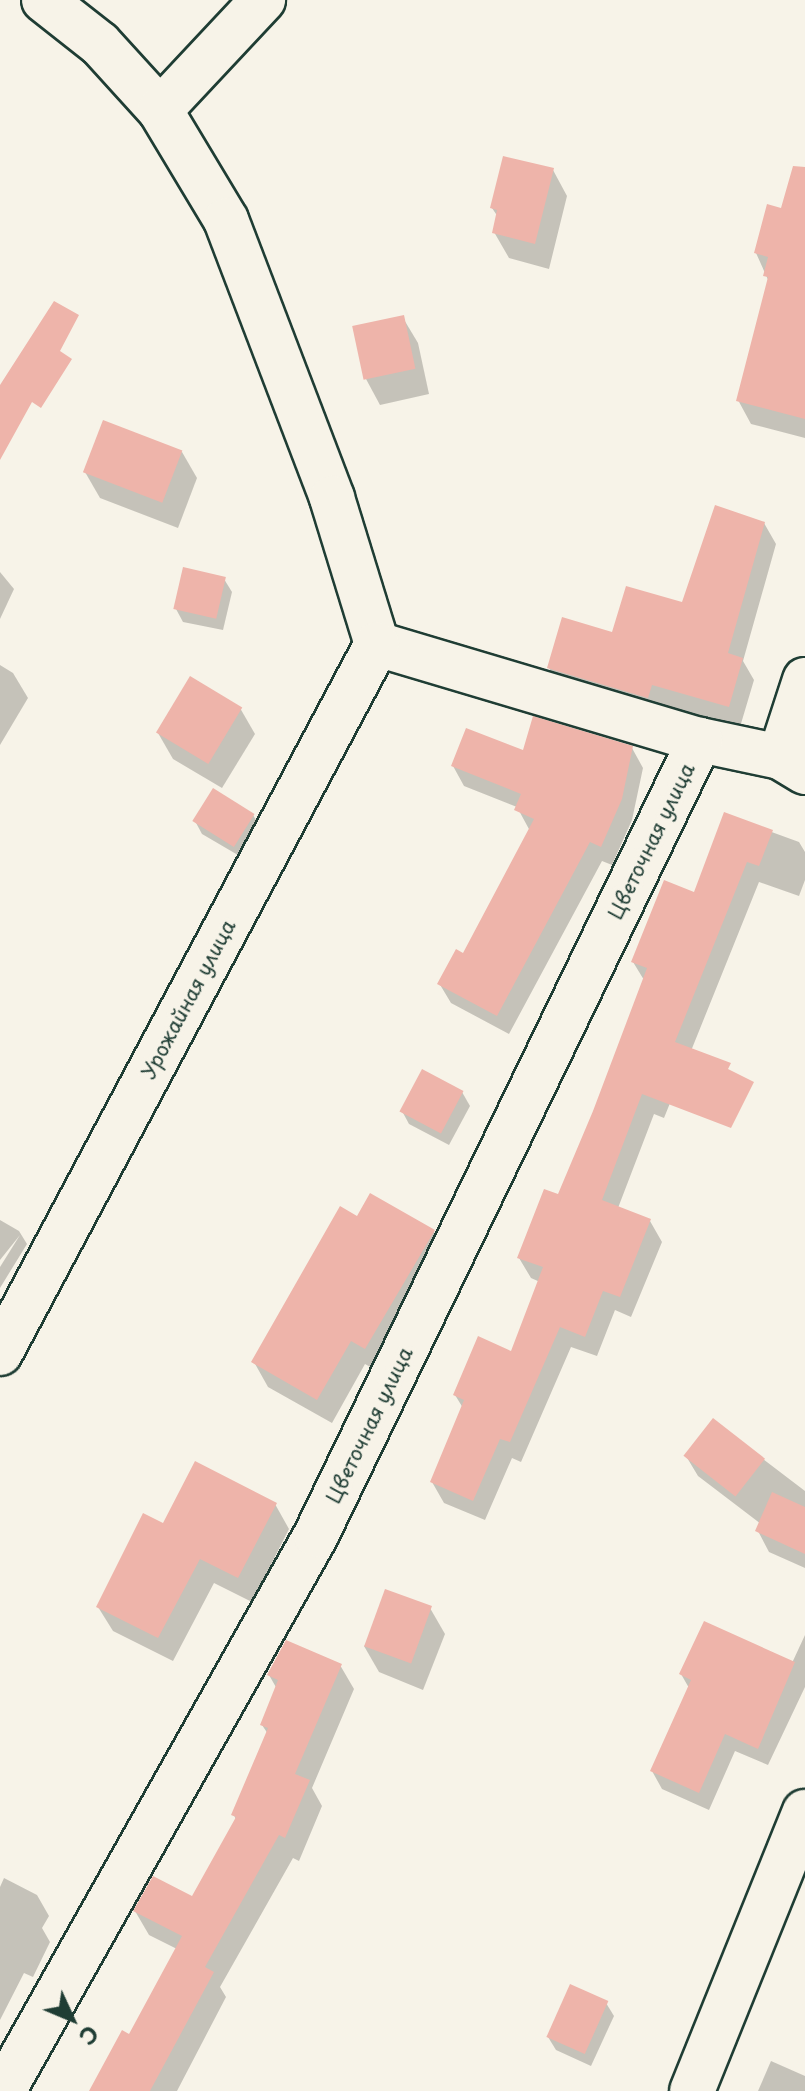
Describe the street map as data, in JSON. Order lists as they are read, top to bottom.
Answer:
{
  "streets": {
    "street": ["Цветочная улица", "Урожайная улица"]
  },
  "north": "bottom right"
}
